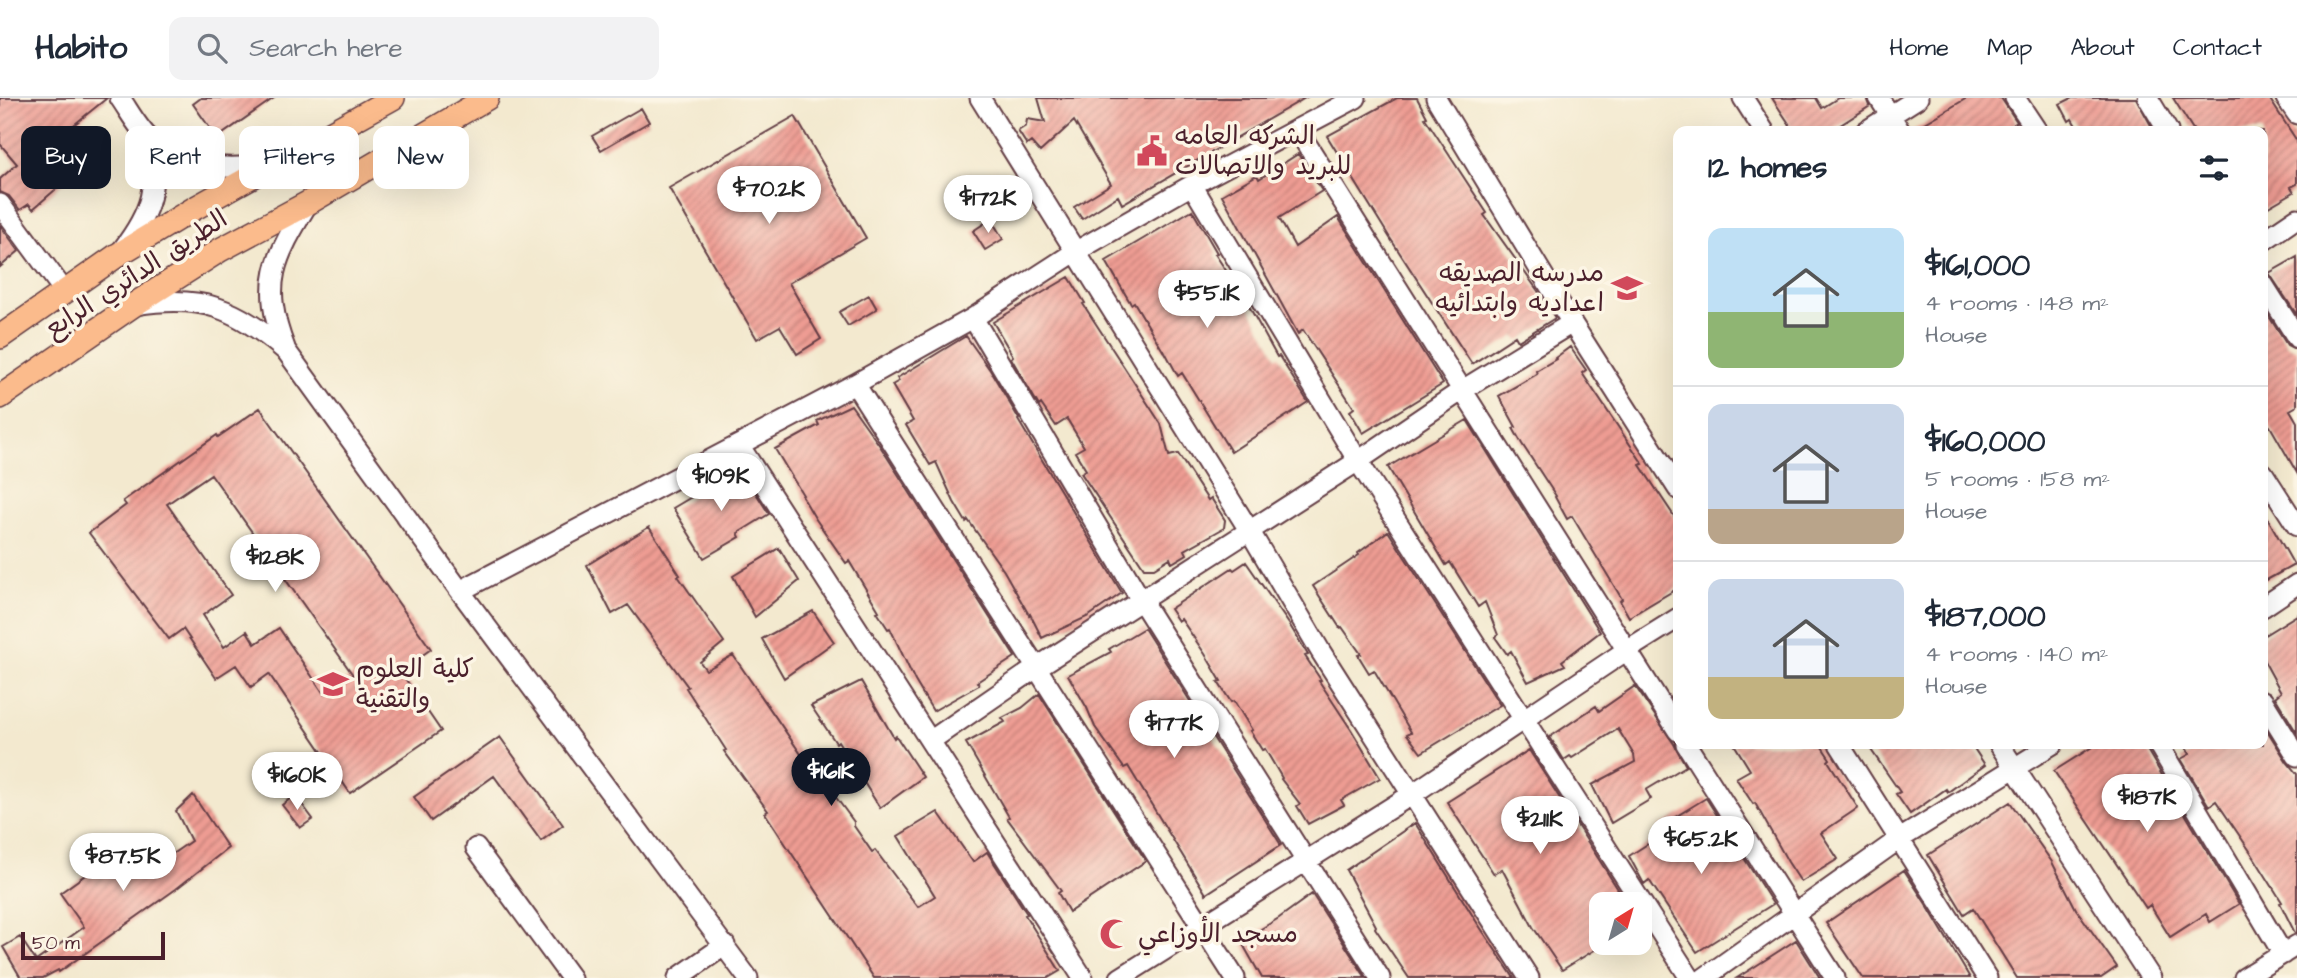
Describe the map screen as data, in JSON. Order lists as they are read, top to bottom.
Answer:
{
  "streets": {
    "main road": ["الطريق الدائري الرابع"]
  },
  "places": {
    "public building": ["الشركه العامه للبريد والاتصالات"],
    "school or university": ["مدرسه الصديقه اعداديه وابتدائيه", "كلية العلوم والتقنية"],
    "mosque": ["مسجد الأوزاعي"]
  },
  "scale_bar": "50 m",
  "north": "top right",
  "page": {
    "header": "Habito",
    "search": "Search here",
    "nav": [
      "Home",
      "Map",
      "About",
      "Contact"
    ],
    "chip": [
      "Buy",
      "Rent",
      "Filters",
      "New"
    ],
    "heading": "12 homes",
    "price": [
      "$70.2K",
      "$172K",
      "$55.1K",
      "$109K",
      "$128K",
      "$177K",
      "$161K",
      "$160K",
      "$187K",
      "$211K",
      "$65.2K",
      "$87.5K"
    ],
    "list": [
      {
        "name": "$161,000",
        "note": "4 rooms · 148 m² · House"
      },
      {
        "name": "$160,000",
        "note": "5 rooms · 158 m² · House"
      },
      {
        "name": "$187,000",
        "note": "4 rooms · 140 m² · House"
      }
    ],
    "scale": "50 m"
  }
}
